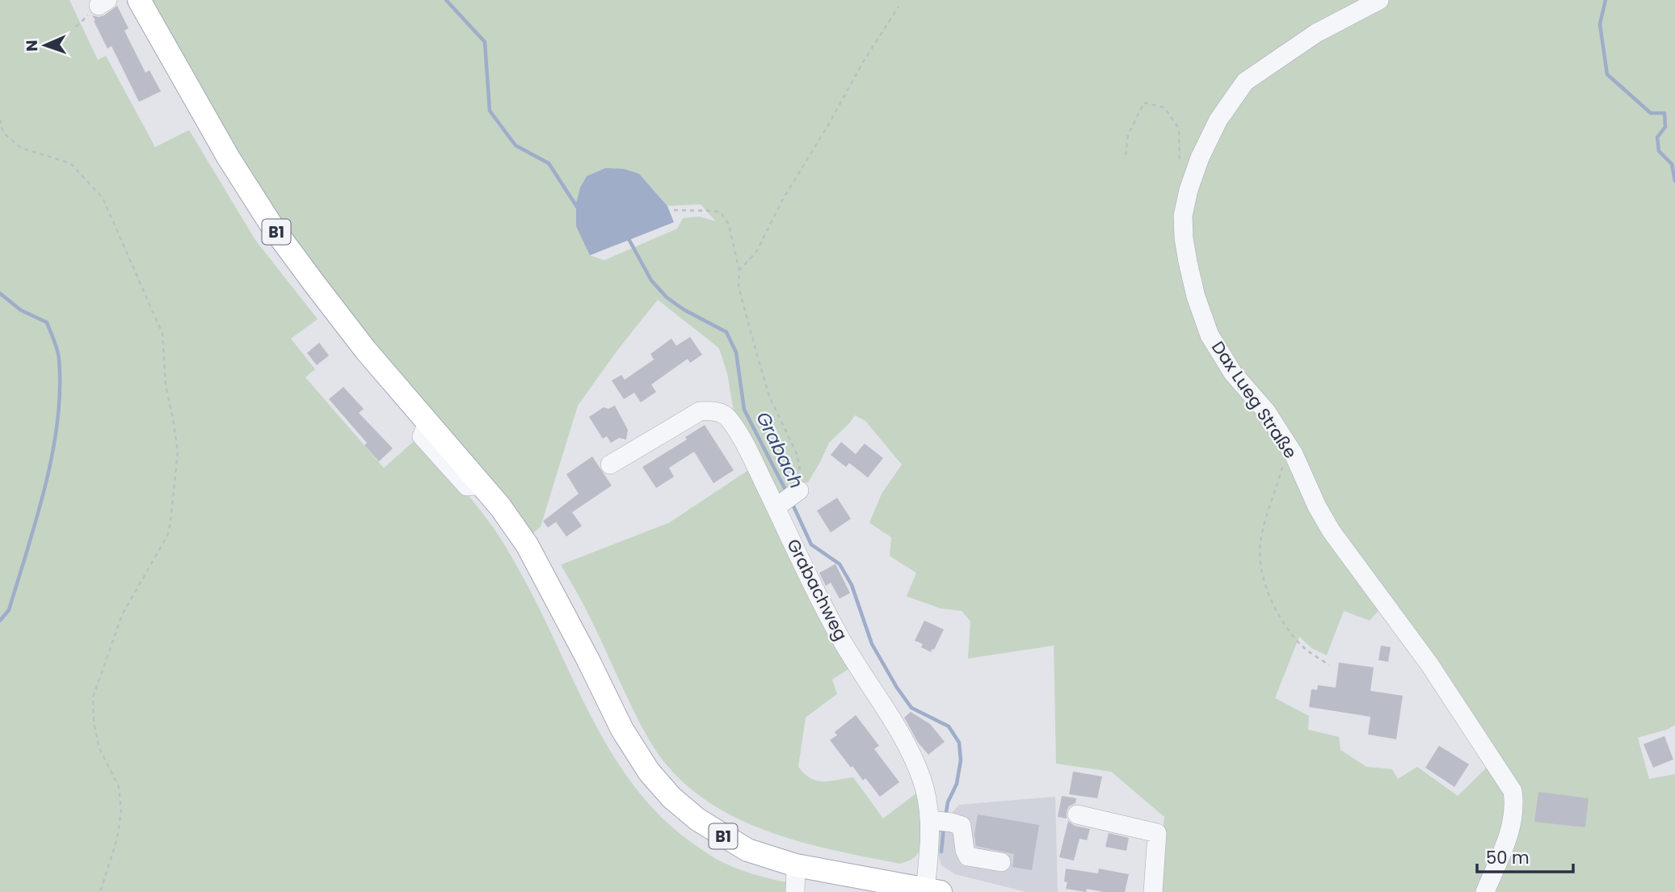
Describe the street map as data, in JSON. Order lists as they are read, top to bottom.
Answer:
{
  "streets": {
    "main road": ["B1"],
    "street": ["Dax Lueg Straße", "Grabachweg"]
  },
  "crossings": [
    ["B1", "Grabachweg"]
  ],
  "water": ["Grabach"],
  "scale_bar": "50 m",
  "north": "left"
}
